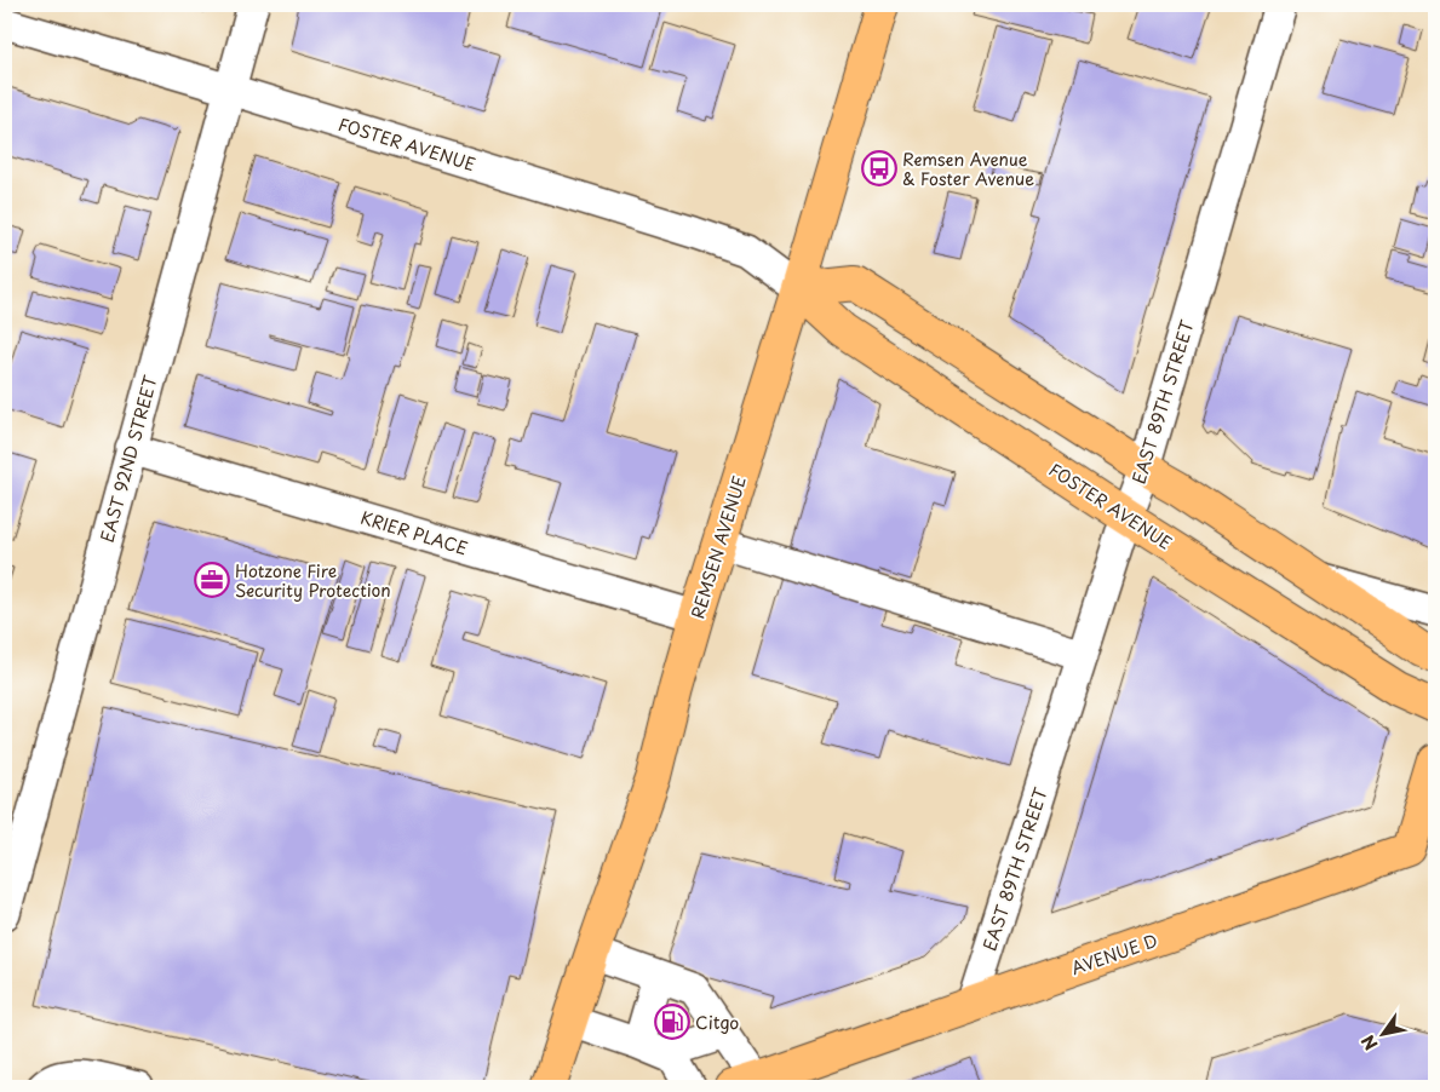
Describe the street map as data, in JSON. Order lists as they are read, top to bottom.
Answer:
{
  "streets": {
    "main road": ["FOSTER AVENUE", "REMSEN AVENUE", "AVENUE D"],
    "street": ["EAST 89TH STREET", "EAST 92ND STREET", "KRIER PLACE"]
  },
  "crossings": [
    ["FOSTER AVENUE", "EAST 89TH STREET"],
    ["FOSTER AVENUE", "EAST 92ND STREET"],
    ["FOSTER AVENUE", "REMSEN AVENUE"],
    ["EAST 89TH STREET", "AVENUE D"],
    ["EAST 92ND STREET", "KRIER PLACE"],
    ["KRIER PLACE", "REMSEN AVENUE"]
  ],
  "places": {
    "bus stop": ["Remsen Avenue & Foster Avenue"],
    "office": ["Hotzone Fire Security Protection"],
    "fuel station": ["Citgo"]
  },
  "north": "bottom left"
}
